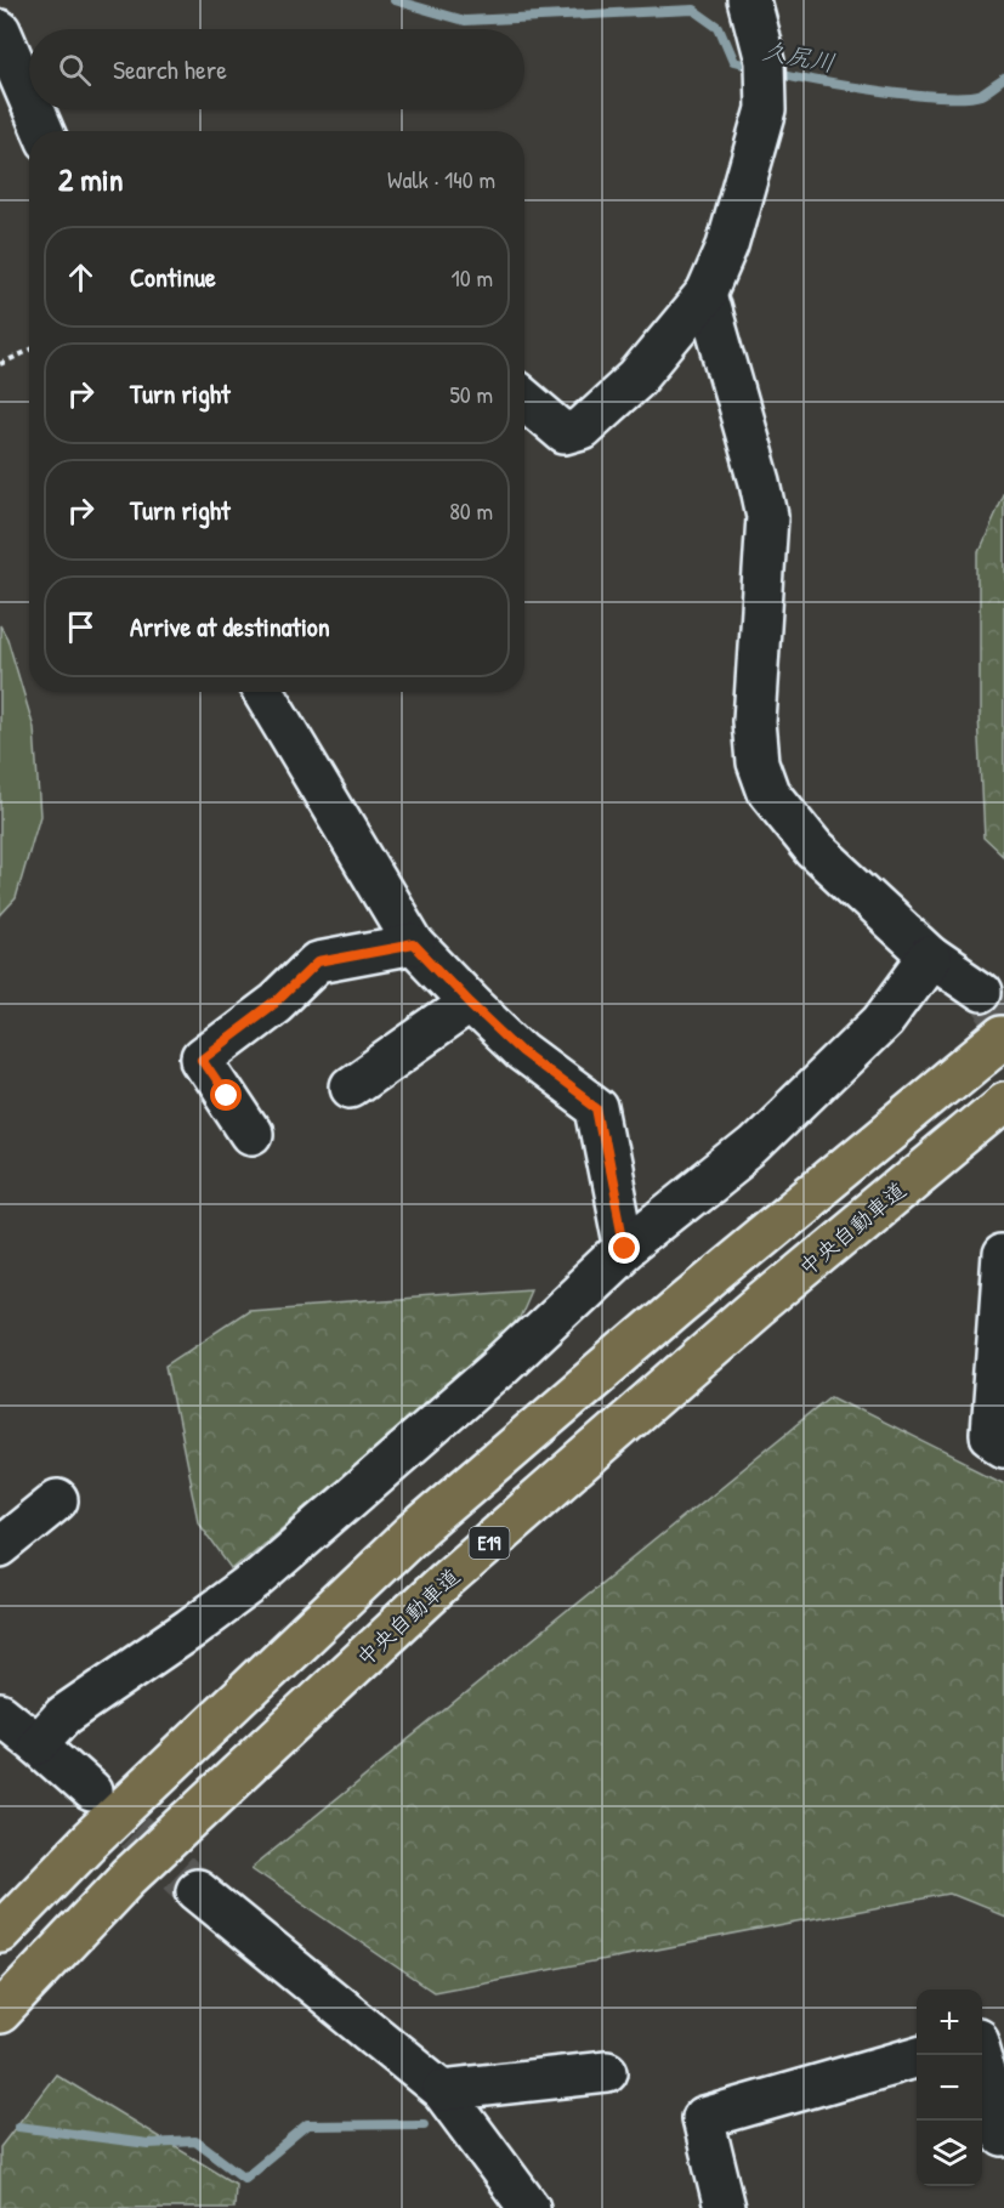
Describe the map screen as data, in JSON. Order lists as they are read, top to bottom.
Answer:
{
  "streets": {
    "highway": ["中央自動車道", "E19"]
  },
  "water": ["久尻川"],
  "page": {
    "search": "Search here",
    "heading": ["2 min", "Walk · 140 m"],
    "list": [
      ["Continue", "10 m"],
      ["Turn right", "50 m"],
      ["Turn right", "80 m"],
      "Arrive at destination"
    ],
    "map_buttons": ["+", "−"]
  }
}
